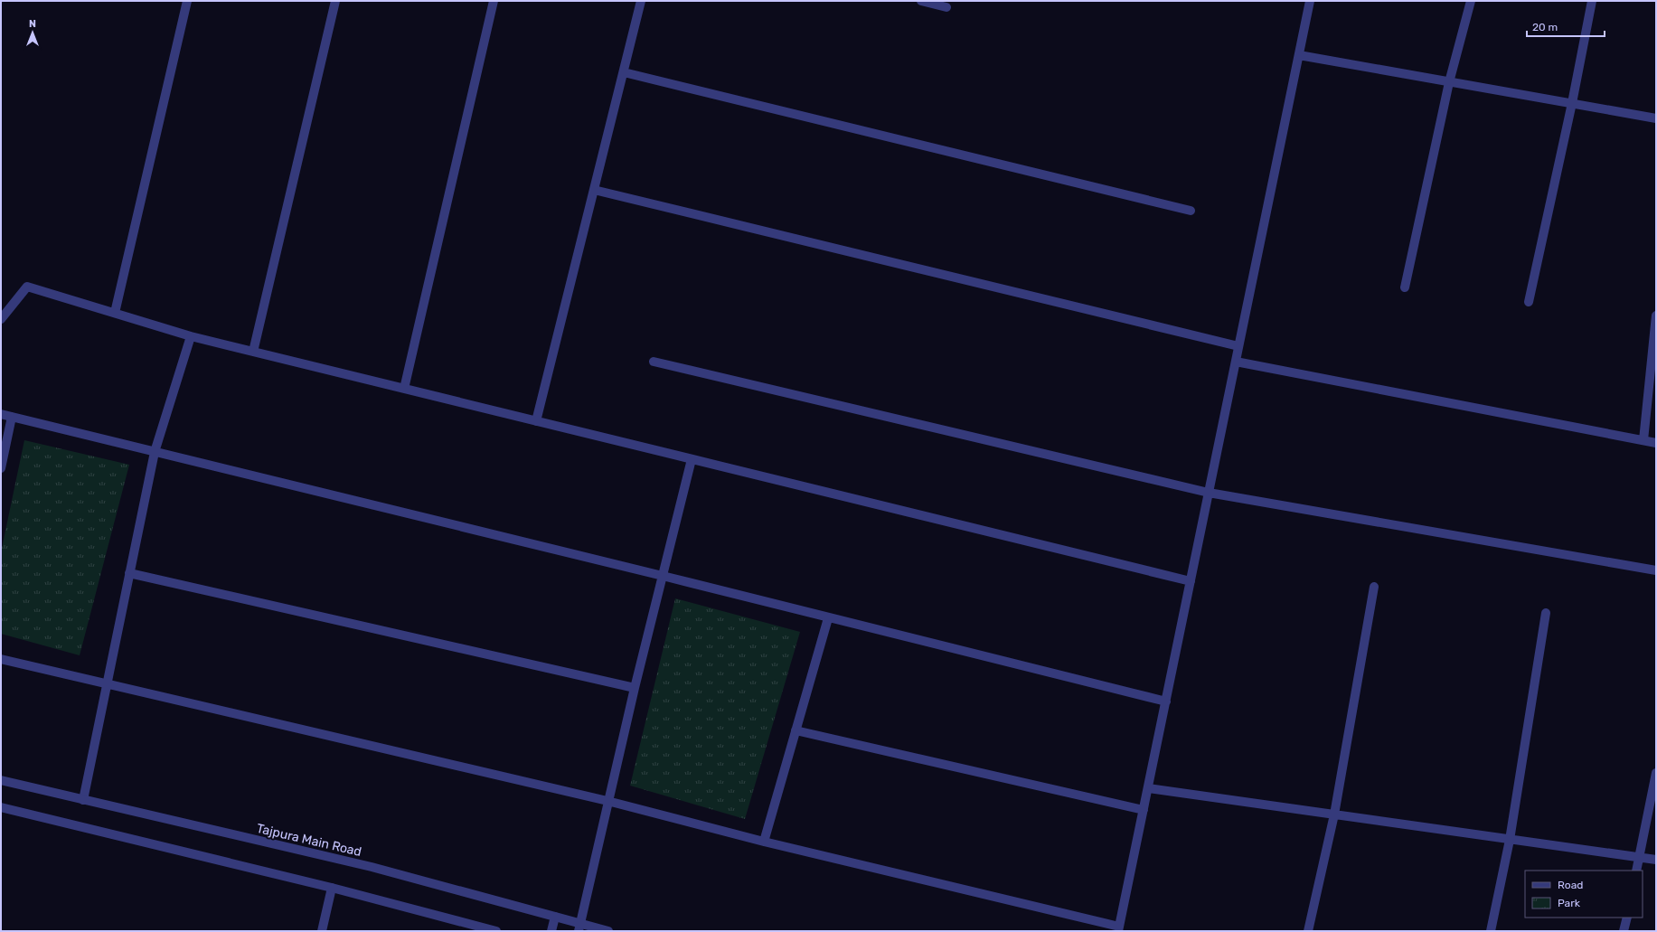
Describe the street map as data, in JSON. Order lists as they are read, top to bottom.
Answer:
{
  "streets": {
    "street": ["Tajpura Main Road"]
  },
  "legend": ["Road", "Park"],
  "scale_bar": "20 m",
  "north": "top"
}
